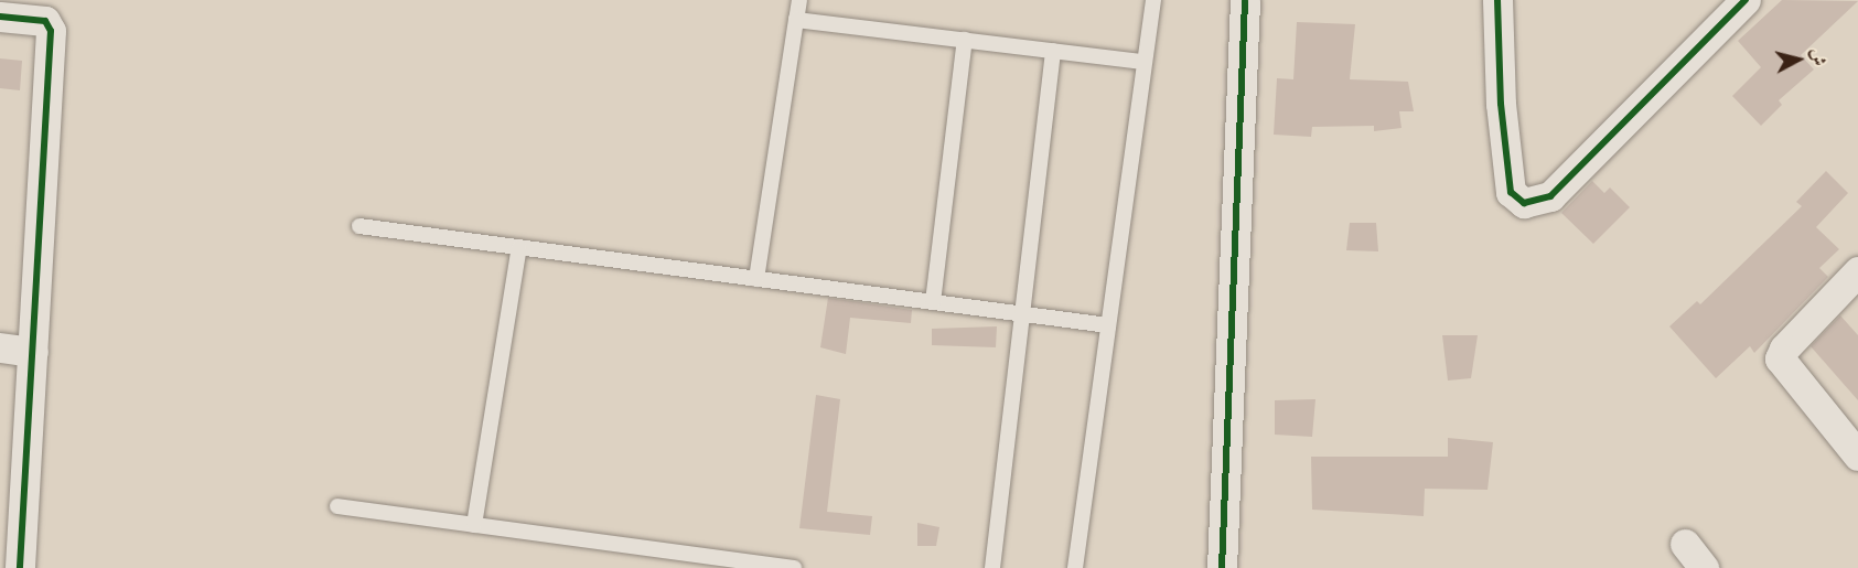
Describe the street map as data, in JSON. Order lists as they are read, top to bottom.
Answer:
{
  "north": "right"
}
